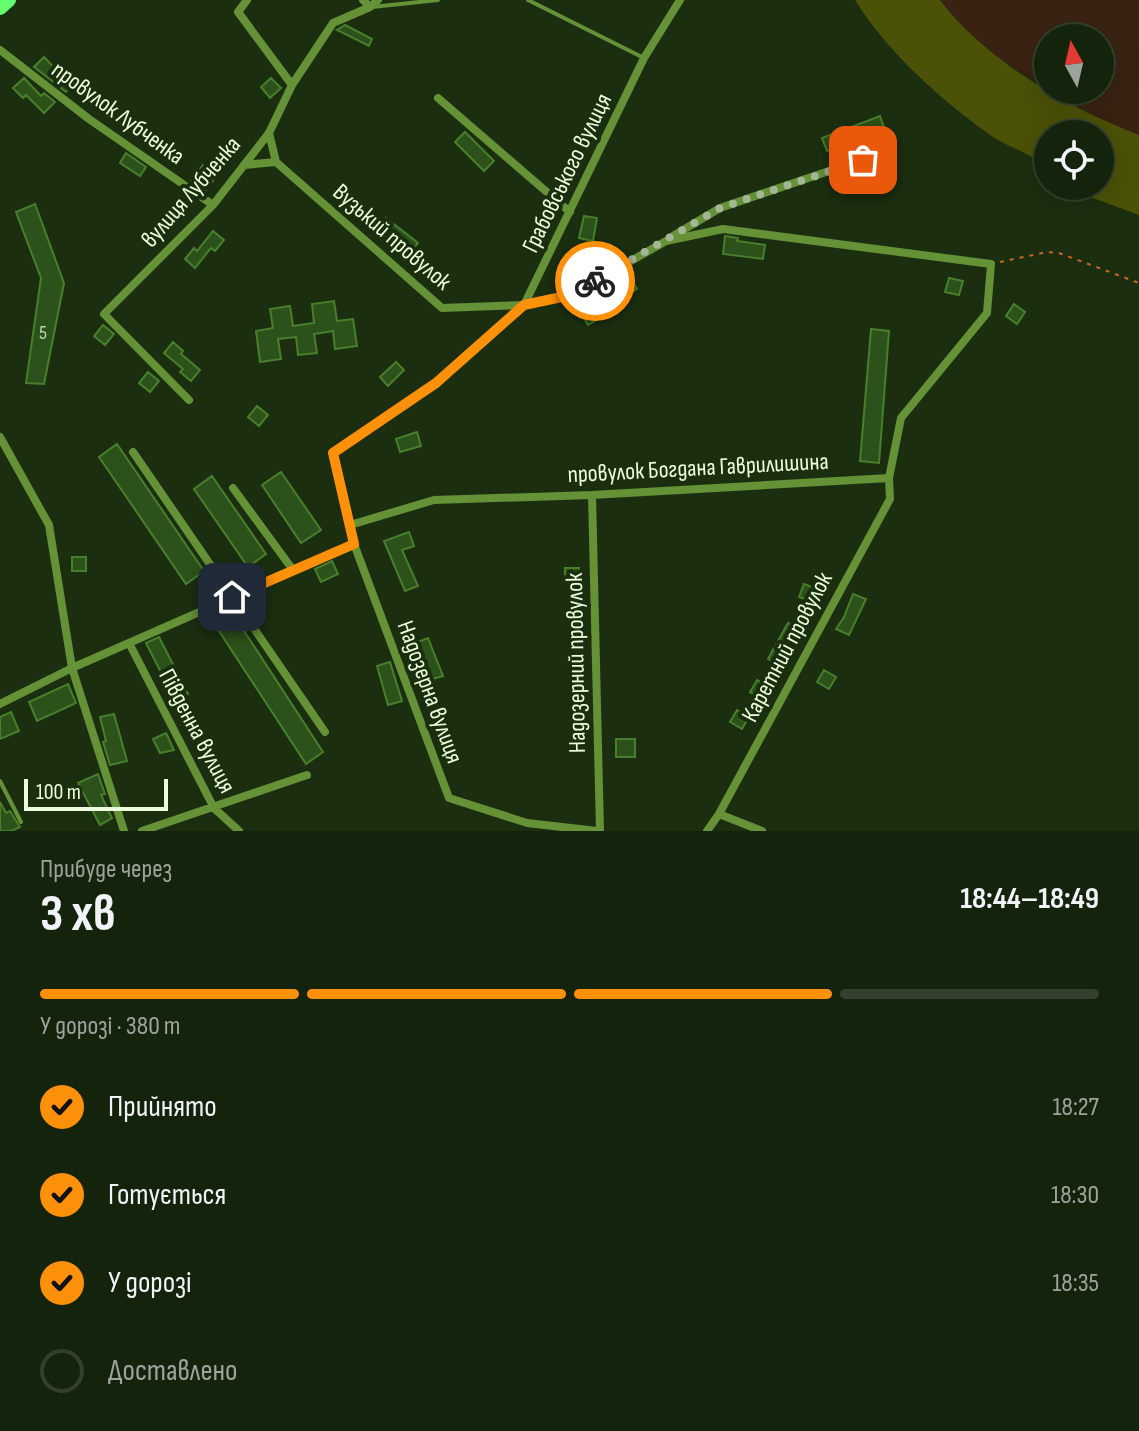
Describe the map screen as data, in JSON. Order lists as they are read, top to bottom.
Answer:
{
  "streets": {
    "street": [
      "провулок Лубченка",
      "Грабовського вулиця",
      "вулиця Лубченка",
      "Вузький провулок",
      "провулок Богдана Гаврилишина",
      "Каретний провулок",
      "Надозерний провулок",
      "Надозерна вулиця",
      "Південна вулиця"
    ]
  },
  "crossings": [
    ["провулок Лубченка", "вулиця Лубченка"],
    ["Грабовського вулиця", "Вузький провулок"],
    ["Грабовського вулиця", "Надозерна вулиця"],
    ["Вузький провулок", "Надозерна вулиця"],
    ["провулок Богдана Гаврилишина", "Каретний провулок"],
    ["провулок Богдана Гаврилишина", "Надозерний провулок"],
    ["провулок Богдана Гаврилишина", "Надозерна вулиця"],
    ["Надозерний провулок", "Надозерна вулиця"]
  ],
  "house_numbers": ["5"],
  "scale_bar": "100 m",
  "north": "top",
  "page": {
    "scale": "100 m",
    "heading": ["3 хв", "Прибуде через", "18:44–18:49"],
    "bar": "У дорозі · 380 m",
    "list": [
      ["Прийнято", "18:27"],
      ["Готується", "18:30"],
      ["У дорозі", "18:35"],
      "Доставлено"
    ]
  }
}
